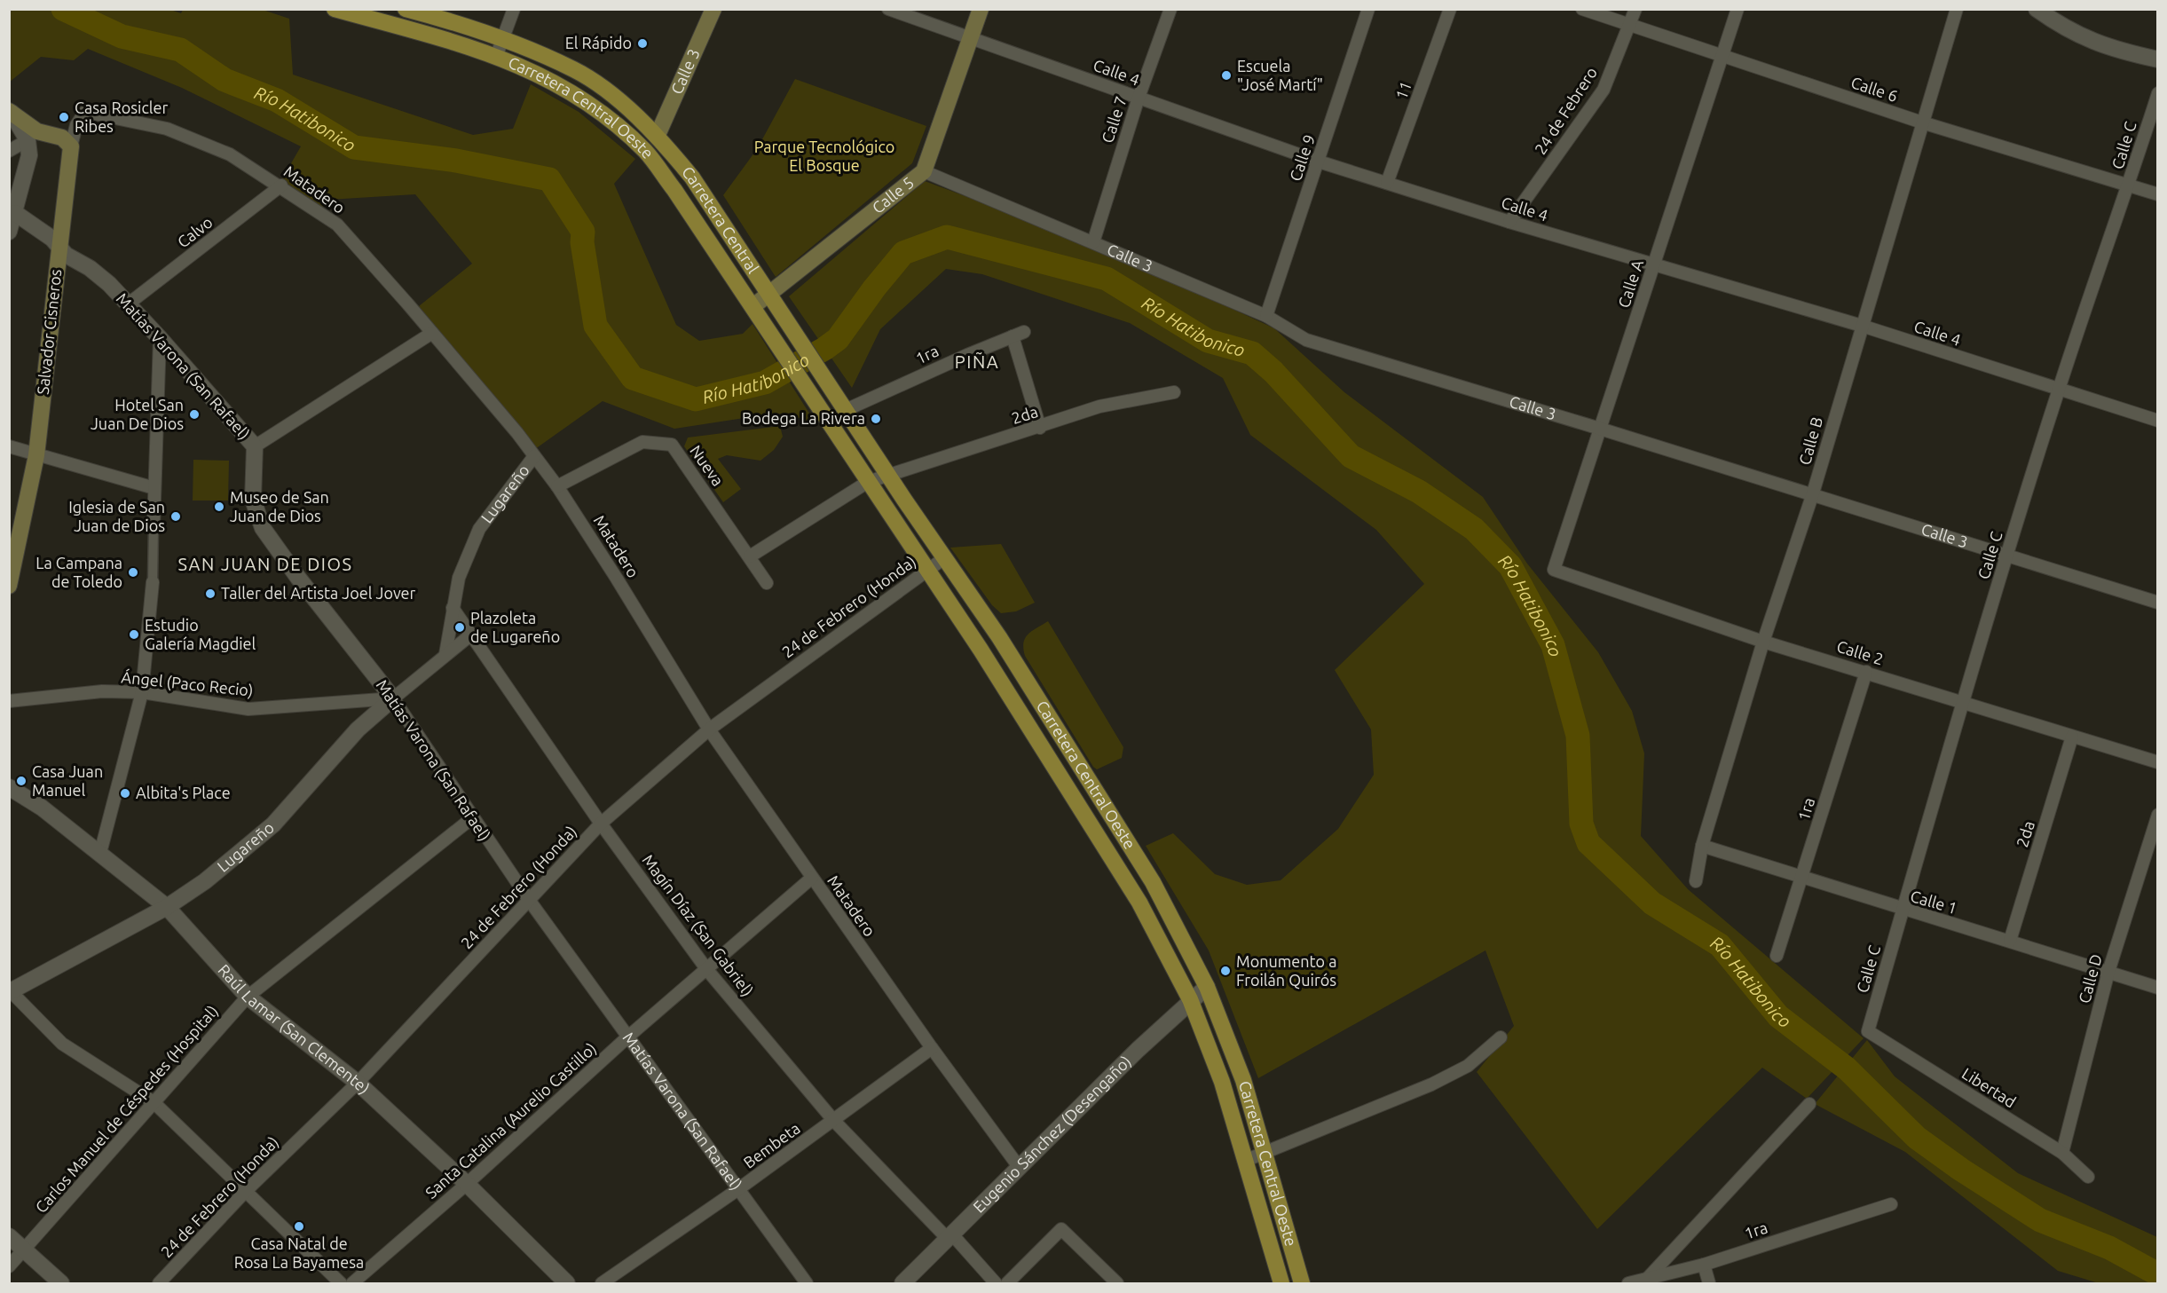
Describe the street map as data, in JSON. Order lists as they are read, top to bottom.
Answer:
{
  "streets": {
    "main road": [
      "Calle 3",
      "Carretera Central Oeste",
      "Calle 5",
      "Carretera Central",
      "Salvador Cisneros"
    ],
    "street": [
      "Calle 4",
      "Calle 6",
      "11",
      "24 de Febrero",
      "Calle 7",
      "Calle C",
      "Calle 9",
      "Matadero",
      "Calvo",
      "Calle A",
      "1ra",
      "Matías Varona (San Rafael)",
      "2da",
      "Calle B",
      "Nueva",
      "Lugareño",
      "24 de Febrero (Honda)",
      "Calle 2",
      "Ángel (Paco Recio)",
      "Calle 1",
      "Magín Díaz (San Gabriel)",
      "Calle D",
      "Raúl Lamar (San Clemente)",
      "Libertad",
      "Carlos Manuel de Céspedes (Hospital)",
      "Santa Catalina (Aurelio Castillo)",
      "Eugenio Sánchez (Desengaño)",
      "Bembeta"
    ]
  },
  "crossings": [
    ["Calle 3", "Carretera Central Oeste"],
    ["Calle 3", "Calle 7"],
    ["Calle 3", "Calle C"],
    ["Calle 3", "Calle 9"],
    ["Calle 3", "Calle 5"],
    ["Calle 3", "Carretera Central"],
    ["Calle 3", "Calle A"],
    ["Calle 3", "Calle B"],
    ["Calle 4", "11"],
    ["Calle 4", "24 de Febrero"],
    ["Calle 4", "Calle 7"],
    ["Calle 4", "Calle C"],
    ["Calle 4", "Calle 9"],
    ["Calle 4", "Calle 5"],
    ["Calle 4", "Calle A"],
    ["Calle 4", "Calle B"],
    ["Calle 6", "24 de Febrero"],
    ["Calle 6", "Calle C"],
    ["Calle 6", "Calle A"],
    ["Calle 6", "Calle B"],
    ["Carretera Central Oeste", "Calle 5"],
    ["Carretera Central Oeste", "Carretera Central"],
    ["Carretera Central Oeste", "1ra"],
    ["Carretera Central Oeste", "2da"],
    ["Carretera Central Oeste", "24 de Febrero (Honda)"],
    ["Carretera Central Oeste", "Eugenio Sánchez (Desengaño)"],
    ["Calle C", "Calle 2"],
    ["Calle C", "Calle 1"],
    ["Calle C", "Libertad"],
    ["Matadero", "Calvo"],
    ["Matadero", "Salvador Cisneros"],
    ["Matadero", "Nueva"],
    ["Matadero", "Lugareño"],
    ["Matadero", "24 de Febrero (Honda)"],
    ["Matadero", "Santa Catalina (Aurelio Castillo)"],
    ["Matadero", "Eugenio Sánchez (Desengaño)"],
    ["Matadero", "Bembeta"],
    ["Calle 5", "Carretera Central"],
    ["Calvo", "Matías Varona (San Rafael)"],
    ["Calle A", "Calle 2"],
    ["Salvador Cisneros", "Matías Varona (San Rafael)"],
    ["1ra", "2da"],
    ["1ra", "Calle 2"],
    ["1ra", "Calle 1"],
    ["Matías Varona (San Rafael)", "Lugareño"],
    ["Matías Varona (San Rafael)", "24 de Febrero (Honda)"],
    ["Matías Varona (San Rafael)", "Ángel (Paco Recio)"],
    ["Matías Varona (San Rafael)", "Carlos Manuel de Céspedes (Hospital)"],
    ["Matías Varona (San Rafael)", "Santa Catalina (Aurelio Castillo)"],
    ["Matías Varona (San Rafael)", "Bembeta"],
    ["2da", "Calle 2"],
    ["2da", "Calle 1"],
    ["Calle B", "Calle 2"],
    ["Calle B", "Calle 1"],
    ["Lugareño", "Ángel (Paco Recio)"],
    ["Lugareño", "Magín Díaz (San Gabriel)"],
    ["Lugareño", "Raúl Lamar (San Clemente)"],
    ["24 de Febrero (Honda)", "Magín Díaz (San Gabriel)"],
    ["24 de Febrero (Honda)", "Raúl Lamar (San Clemente)"],
    ["Calle 1", "Calle D"],
    ["Magín Díaz (San Gabriel)", "Santa Catalina (Aurelio Castillo)"],
    ["Magín Díaz (San Gabriel)", "Eugenio Sánchez (Desengaño)"],
    ["Magín Díaz (San Gabriel)", "Bembeta"],
    ["Calle D", "Libertad"],
    ["Raúl Lamar (San Clemente)", "Carlos Manuel de Céspedes (Hospital)"],
    ["Raúl Lamar (San Clemente)", "Santa Catalina (Aurelio Castillo)"]
  ],
  "districts": ["PIÑA", "SAN JUAN DE DIOS"],
  "water": ["Río Hatibonico"],
  "parks": ["Parque Tecnológico El Bosque"],
  "places": [
    "El Rápido",
    "Escuela \"José Martí\"",
    "Casa Rosicler Ribes",
    "Hotel San Juan De Dios",
    "Bodega La Rivera",
    "Museo de San Juan de Dios",
    "Iglesia de San Juan de Dios",
    "La Campana de Toledo",
    "Taller del Artista Joel Jover",
    "Plazoleta de Lugareño",
    "Estudio Galería Magdiel",
    "Casa Juan Manuel",
    "Albita's Place",
    "Monumento a Froilán Quirós",
    "Casa Natal de Rosa La Bayamesa"
  ]
}
